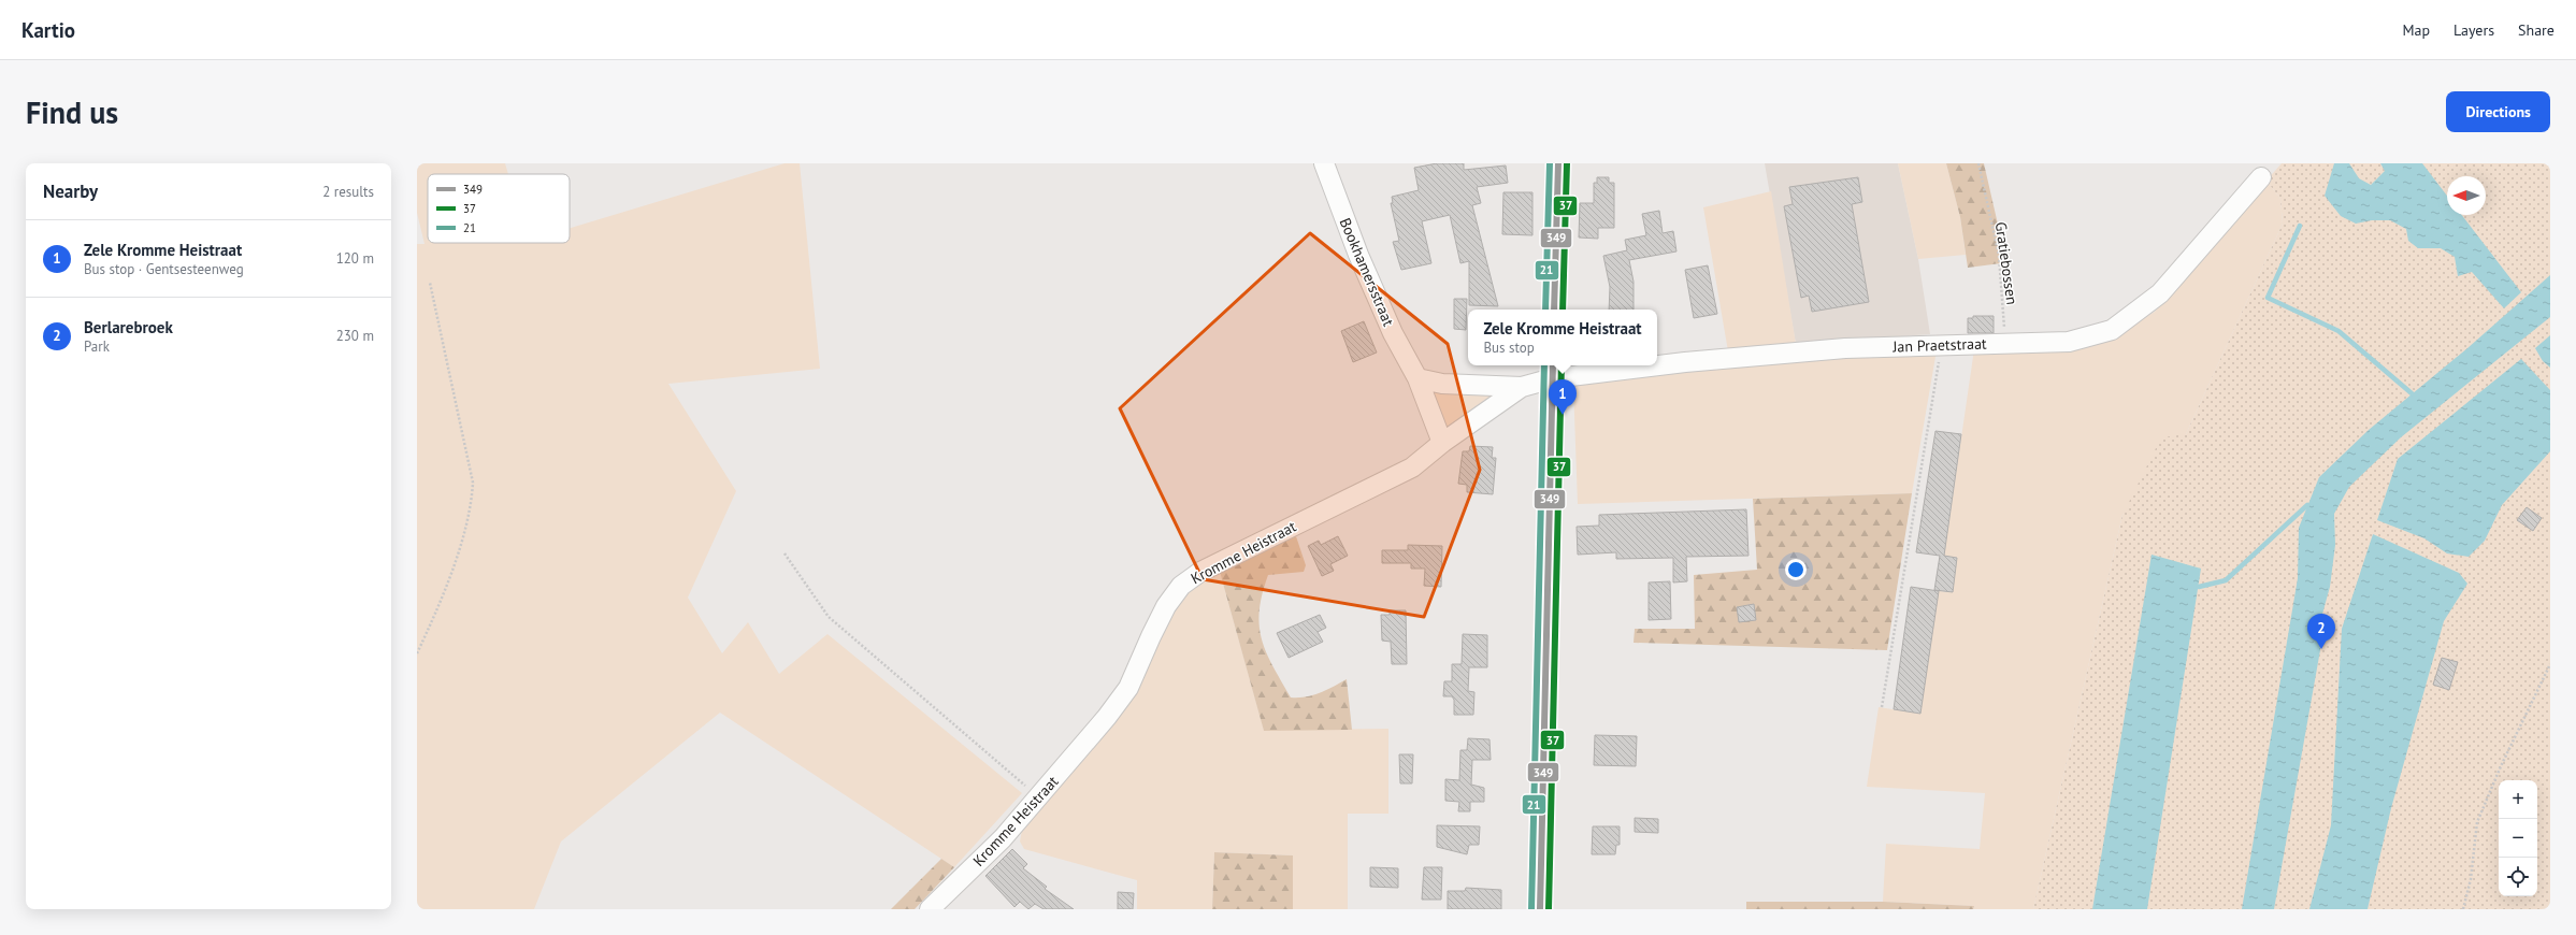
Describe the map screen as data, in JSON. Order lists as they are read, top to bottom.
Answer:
{
  "streets": {
    "street": ["Bookhamersstraat", "Jan Praetstraat", "Kromme Heistraat"],
    "path": ["Gratiebossen"]
  },
  "crossings": [
    ["Gratiebossen", "Jan Praetstraat"],
    ["Bookhamersstraat", "Kromme Heistraat"],
    ["Jan Praetstraat", "Kromme Heistraat"]
  ],
  "lines": ["transit line 349", "transit line 37", "transit line 21"],
  "legend": ["349", "37", "21"],
  "north": "left",
  "page": {
    "header": "Kartio",
    "nav": ["Map", "Layers", "Share"],
    "buttons": "Directions",
    "title": "Find us",
    "heading": ["Nearby", "2 results"],
    "list": [
      {
        "mark": "1",
        "name": "Zele Kromme Heistraat",
        "note": "Bus stop · Gentsesteenweg",
        "value": "120 m"
      },
      {
        "mark": "2",
        "name": "Berlarebroek",
        "note": "Park",
        "value": "230 m"
      }
    ],
    "popup": ["Zele Kromme Heistraat", "Bus stop"],
    "pins": ["1", "2"],
    "map_buttons": ["+", "−"]
  }
}
